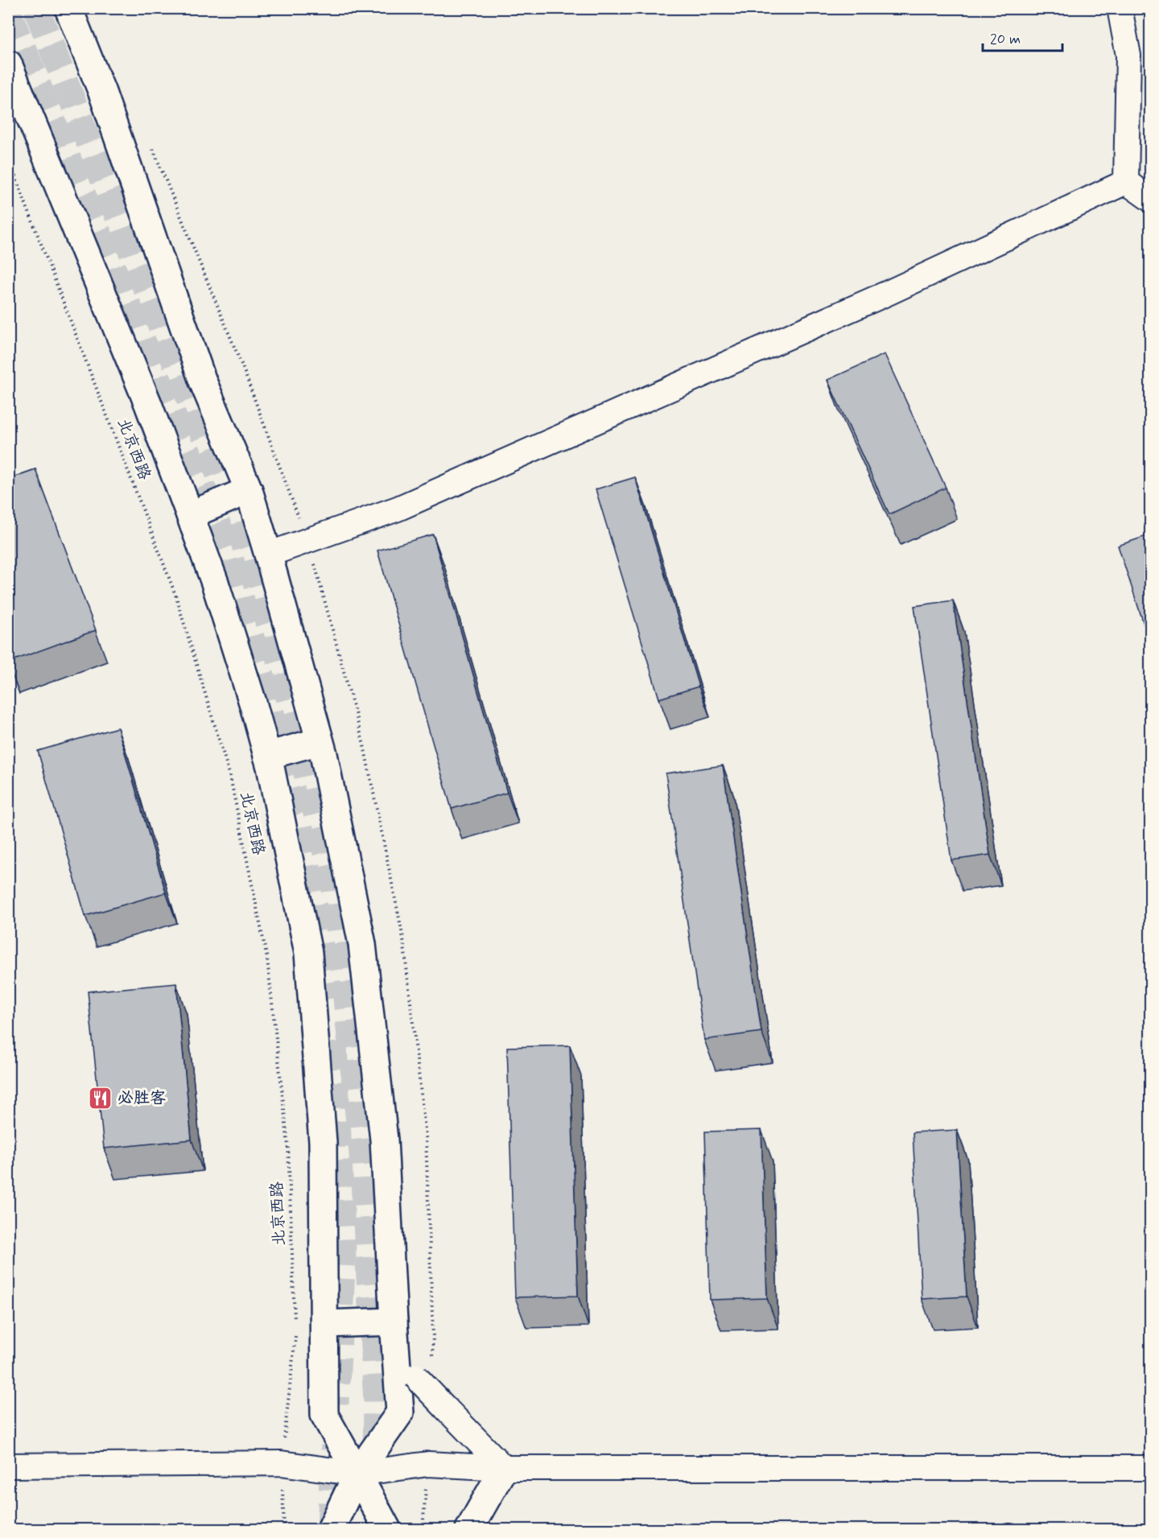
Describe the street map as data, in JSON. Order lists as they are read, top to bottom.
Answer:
{
  "streets": {
    "path": ["北京西路"]
  },
  "places": {
    "restaurant": ["必胜客"]
  },
  "scale_bar": "20 m"
}
